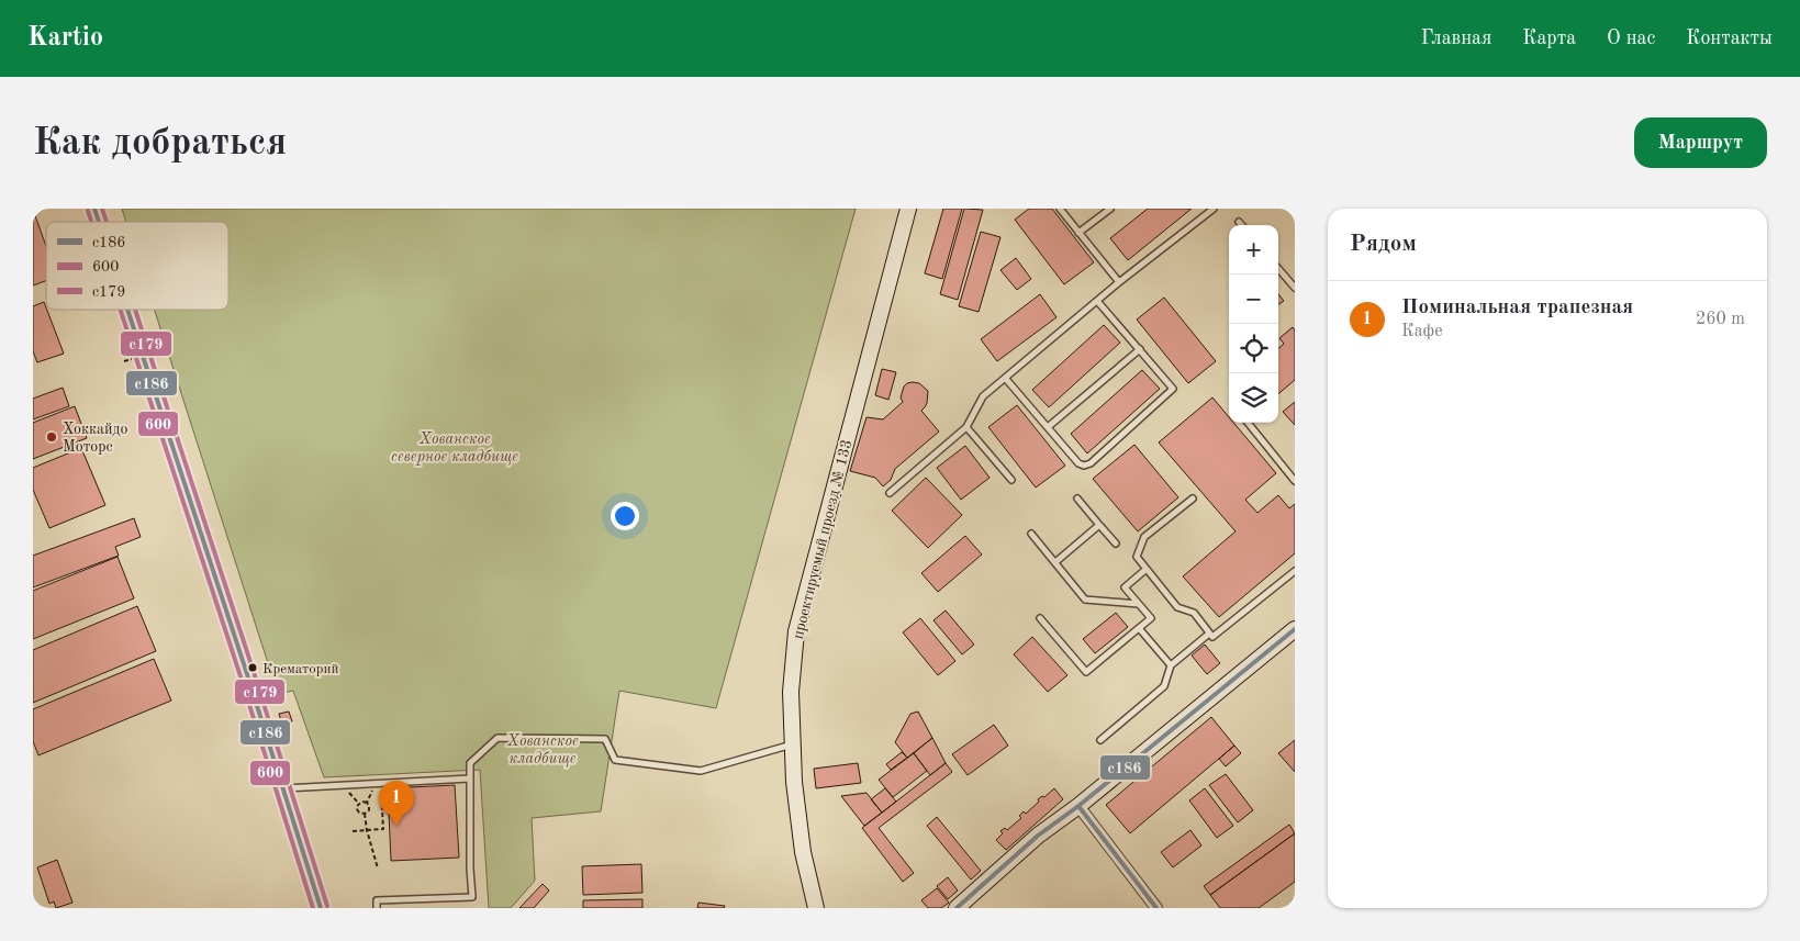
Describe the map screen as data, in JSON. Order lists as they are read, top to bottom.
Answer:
{
  "streets": {
    "street": ["проектируемый проезд № 133"]
  },
  "parks": ["Хованское северное кладбище", "Хованское кладбище"],
  "places": ["Хоккайдо Моторс", "Крематорий"],
  "lines": ["transit line с186", "transit line с179", "transit line 600"],
  "legend": ["с186", "600", "с179"],
  "page": {
    "header": "Kartio",
    "nav": [
      "Главная",
      "Карта",
      "О нас",
      "Контакты"
    ],
    "buttons": "Маршрут",
    "title": "Как добраться",
    "heading": "Рядом",
    "map_buttons": ["+", "−"],
    "list": [
      {
        "mark": "1",
        "name": "Поминальная трапезная",
        "note": "Кафе",
        "value": "260 m"
      }
    ],
    "pins": "1"
  }
}
